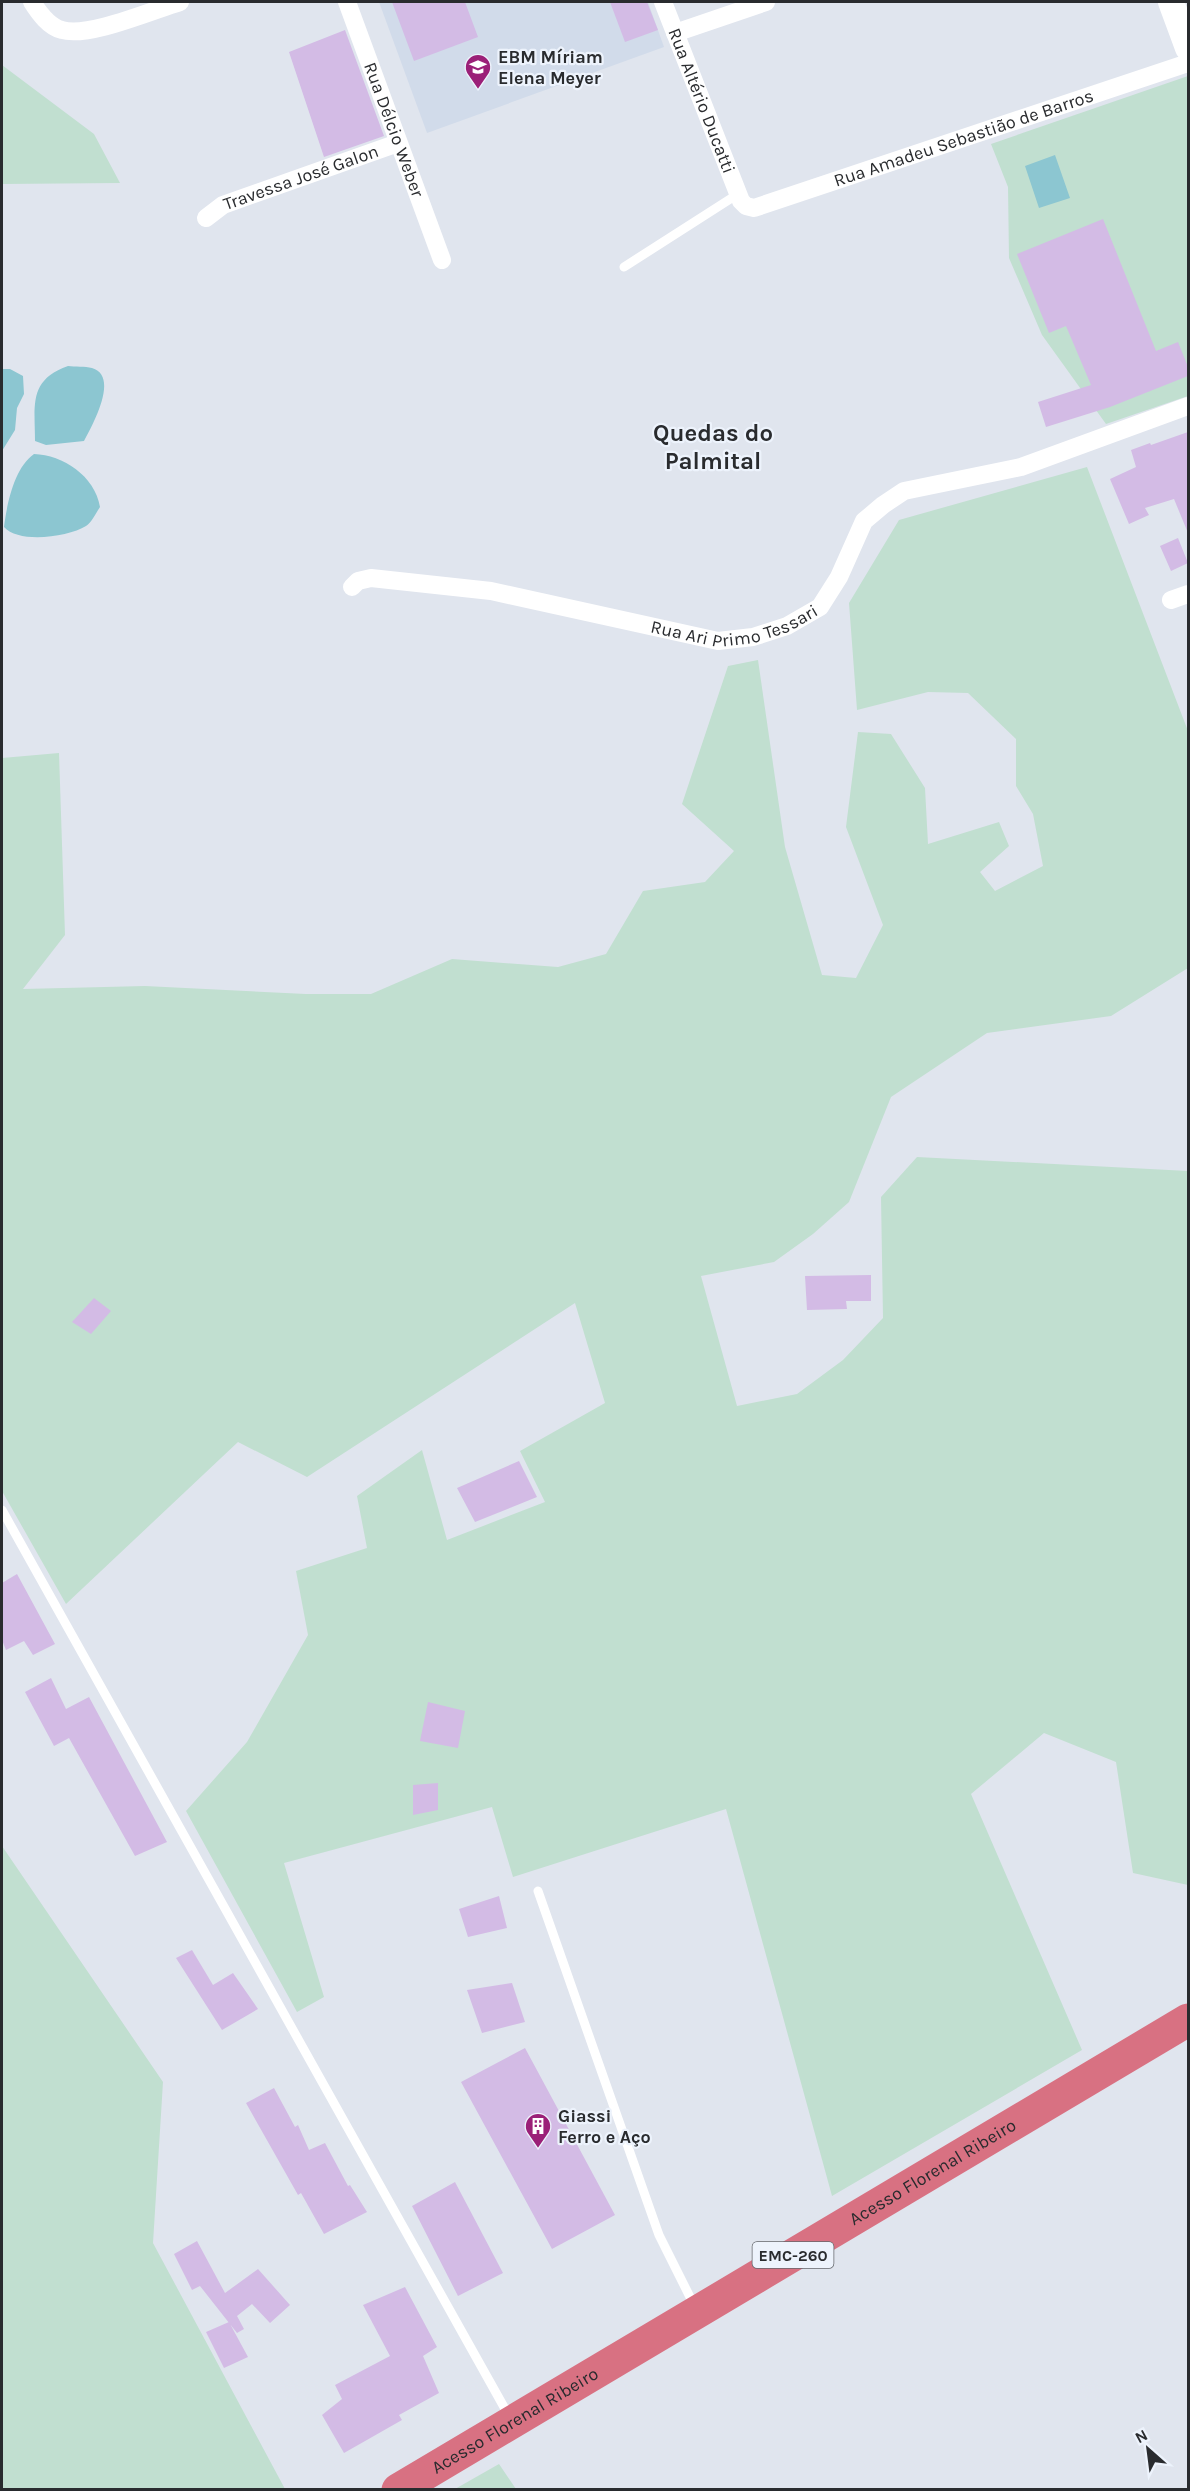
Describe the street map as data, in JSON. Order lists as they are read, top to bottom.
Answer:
{
  "streets": {
    "highway": ["Acesso Florenal Ribeiro", "EMC-260"],
    "street": [
      "Rua Altério Ducatti",
      "Rua Délcio Weber",
      "Rua Amadeu Sebastião de Barros",
      "Travessa José Galon",
      "Rua Ari Primo Tessari"
    ]
  },
  "crossings": [
    ["Rua Altério Ducatti", "Rua Amadeu Sebastião de Barros"],
    ["Rua Délcio Weber", "Travessa José Galon"]
  ],
  "districts": ["Quedas do Palmital"],
  "places": {
    "school or university": ["EBM Míriam Elena Meyer"],
    "building": ["Giassi Ferro e Aço"]
  },
  "north": "top left"
}
